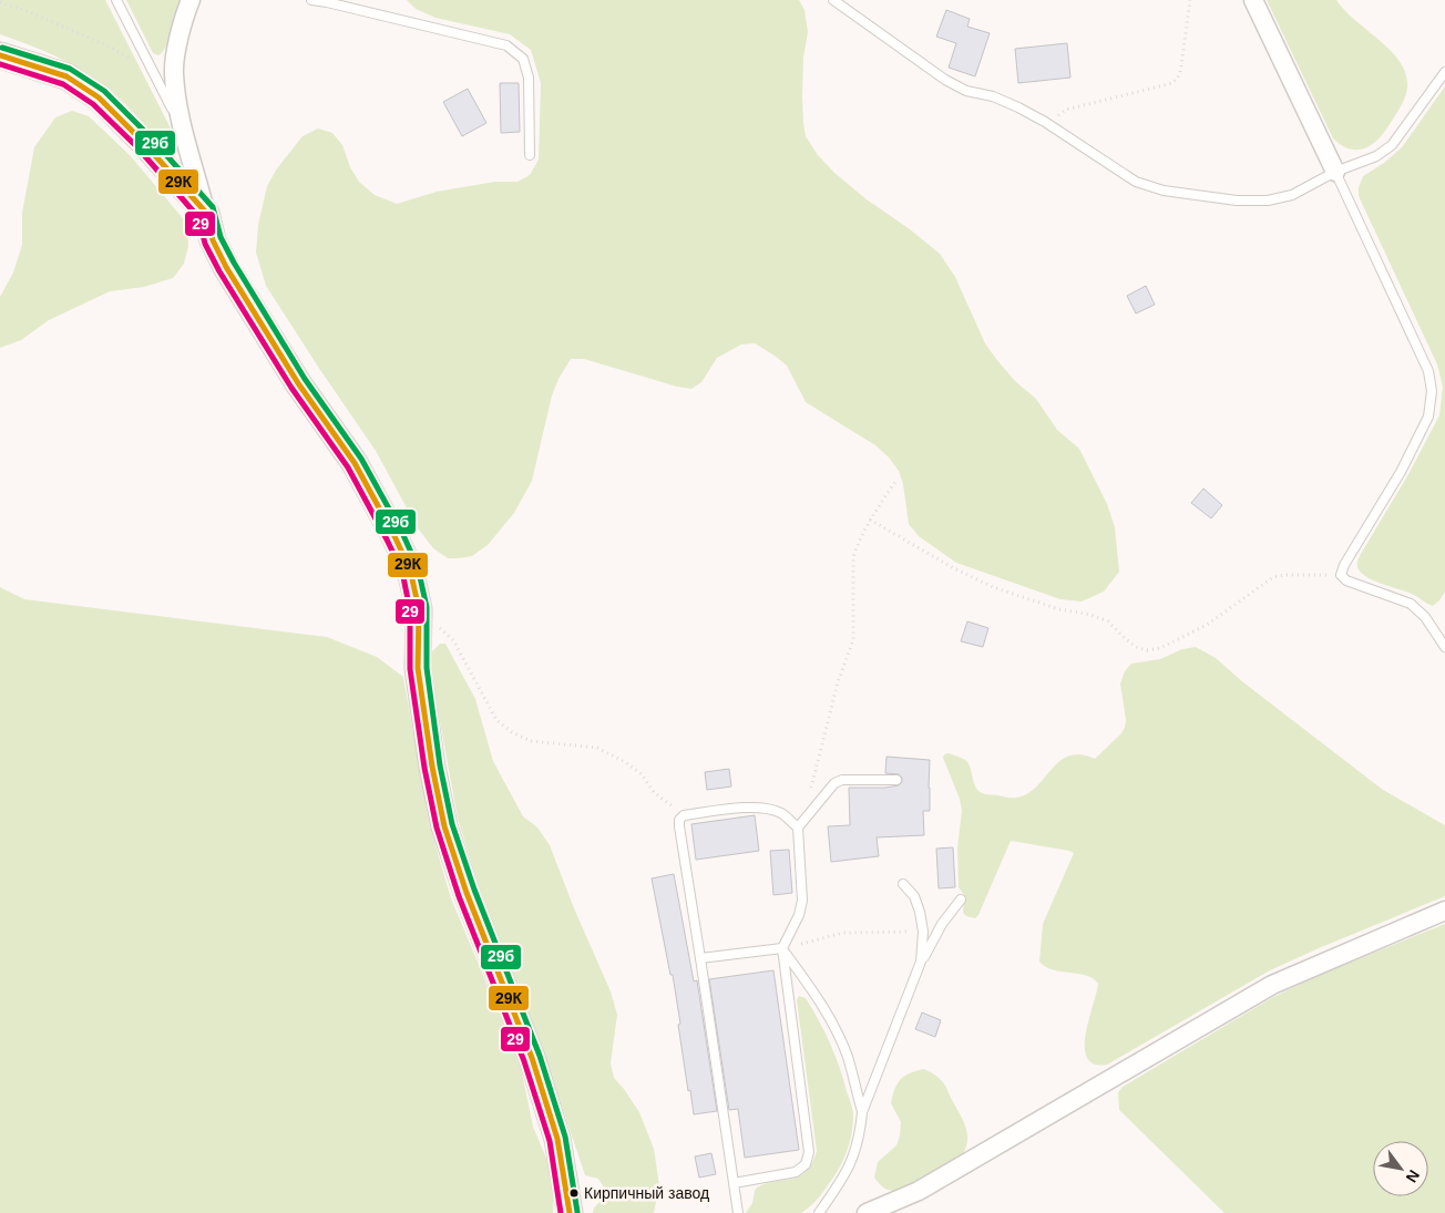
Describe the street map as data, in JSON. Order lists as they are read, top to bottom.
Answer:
{
  "places": ["Кирпичный завод"],
  "lines": ["transit line 29б", "transit line 29К", "transit line 29"],
  "north": "bottom right"
}
